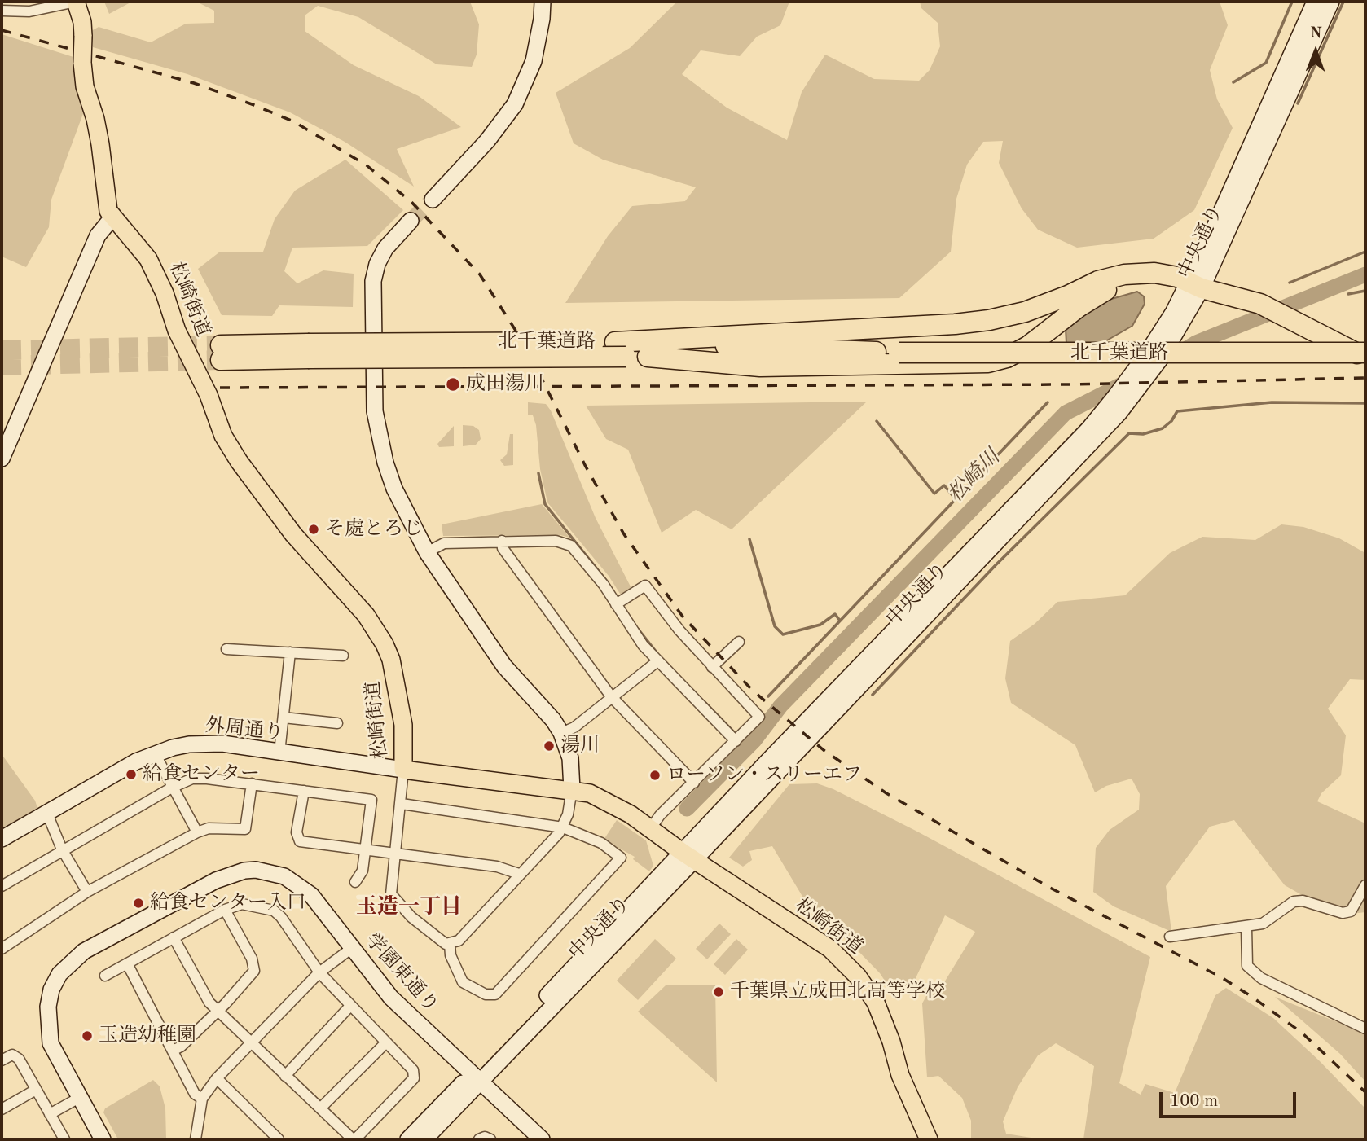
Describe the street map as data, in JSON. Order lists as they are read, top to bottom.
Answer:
{
  "streets": {
    "highway": ["北千葉道路"],
    "main road": ["松崎街道"],
    "street": ["中央通り", "外周通り", "学園東通り"]
  },
  "crossings": [
    ["中央通り", "松崎街道"],
    ["中央通り", "学園東通り"],
    ["松崎街道", "外周通り"]
  ],
  "districts": ["玉造一丁目"],
  "water": ["松崎川"],
  "places": [
    "成田湯川",
    "そ處とろじ",
    "湯川",
    "給食センター",
    "ローソン・スリーエフ",
    "給食センター入口",
    "千葉県立成田北高等学校",
    "玉造幼稚園"
  ],
  "scale_bar": "100 m",
  "north": "top"
}
